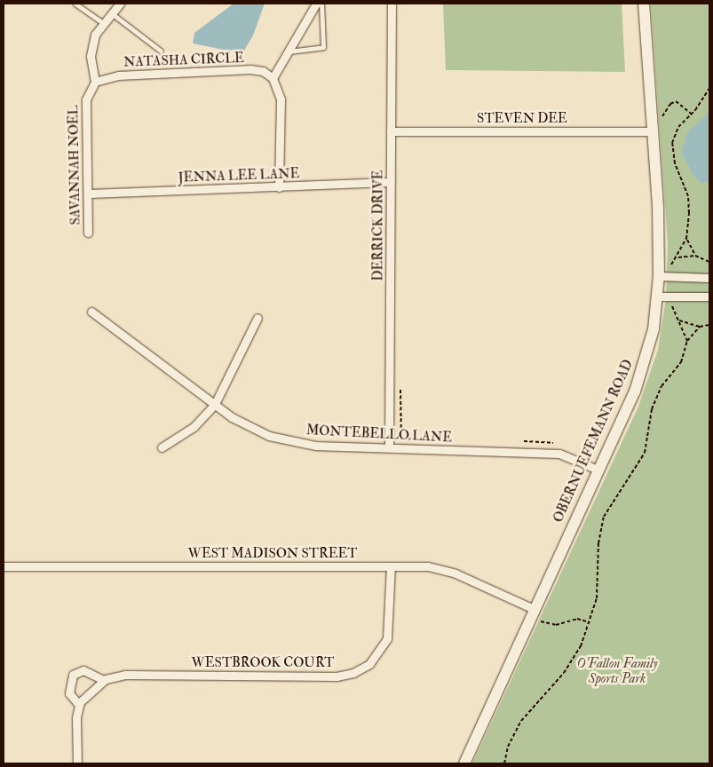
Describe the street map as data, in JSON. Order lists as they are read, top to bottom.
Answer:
{
  "streets": {
    "street": [
      "NATASHA CIRCLE",
      "STEVEN DEE",
      "SAVANNAH NOEL",
      "JENNA LEE LANE",
      "DERRICK DRIVE",
      "MONTEBELLO LANE",
      "OBERNUEFEMANN ROAD",
      "WEST MADISON STREET",
      "WESTBROOK COURT"
    ]
  },
  "crossings": [
    ["NATASHA CIRCLE", "SAVANNAH NOEL"],
    ["STEVEN DEE", "DERRICK DRIVE"],
    ["STEVEN DEE", "OBERNUEFEMANN ROAD"],
    ["SAVANNAH NOEL", "JENNA LEE LANE"],
    ["JENNA LEE LANE", "DERRICK DRIVE"],
    ["DERRICK DRIVE", "MONTEBELLO LANE"],
    ["MONTEBELLO LANE", "OBERNUEFEMANN ROAD"],
    ["OBERNUEFEMANN ROAD", "WEST MADISON STREET"],
    ["WEST MADISON STREET", "WESTBROOK COURT"]
  ],
  "parks": ["O'Fallon Family Sports Park"]
}
